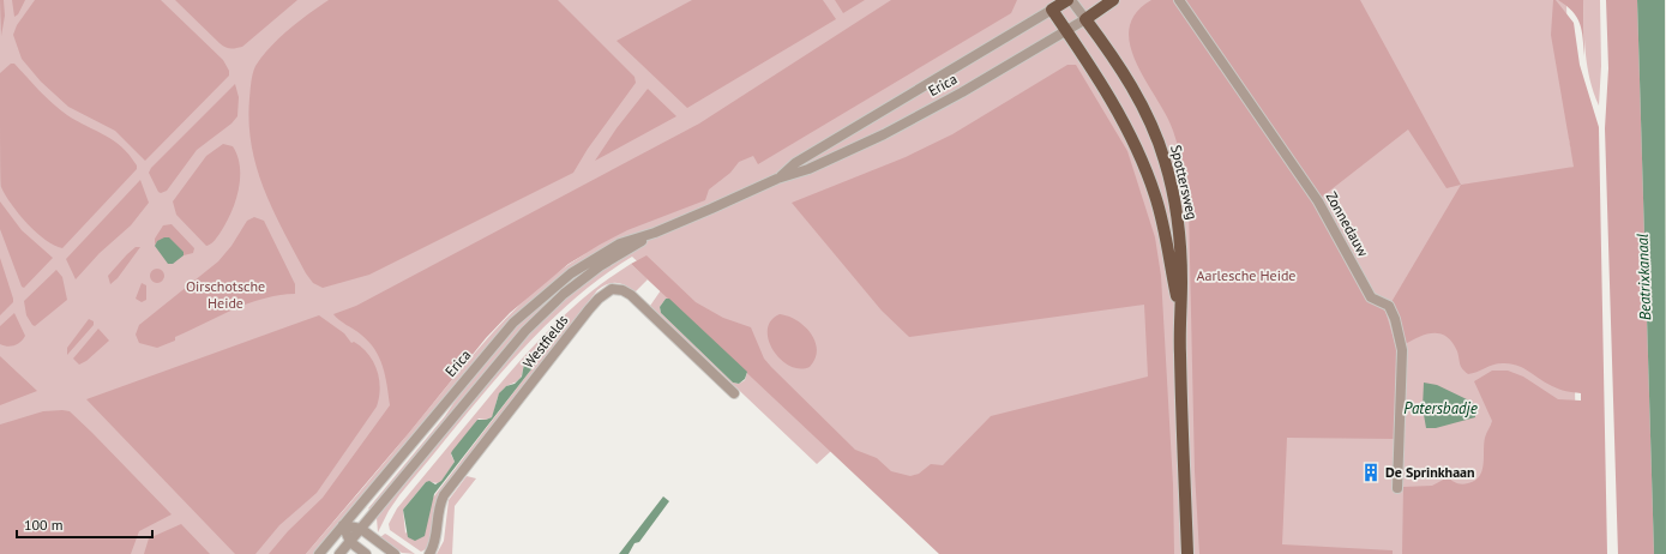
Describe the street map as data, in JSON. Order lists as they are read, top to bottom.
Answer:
{
  "streets": {
    "main road": ["Erica", "Spottersweg"],
    "street": ["Zonnedauw", "Westfields"]
  },
  "crossings": [
    ["Erica", "Spottersweg"]
  ],
  "water": ["Beatrixkanaal", "Patersbadje"],
  "parks": ["Aarlesche Heide", "Oirschotsche Heide"],
  "places": {
    "building": ["De Sprinkhaan"]
  },
  "scale_bar": "100 m"
}
